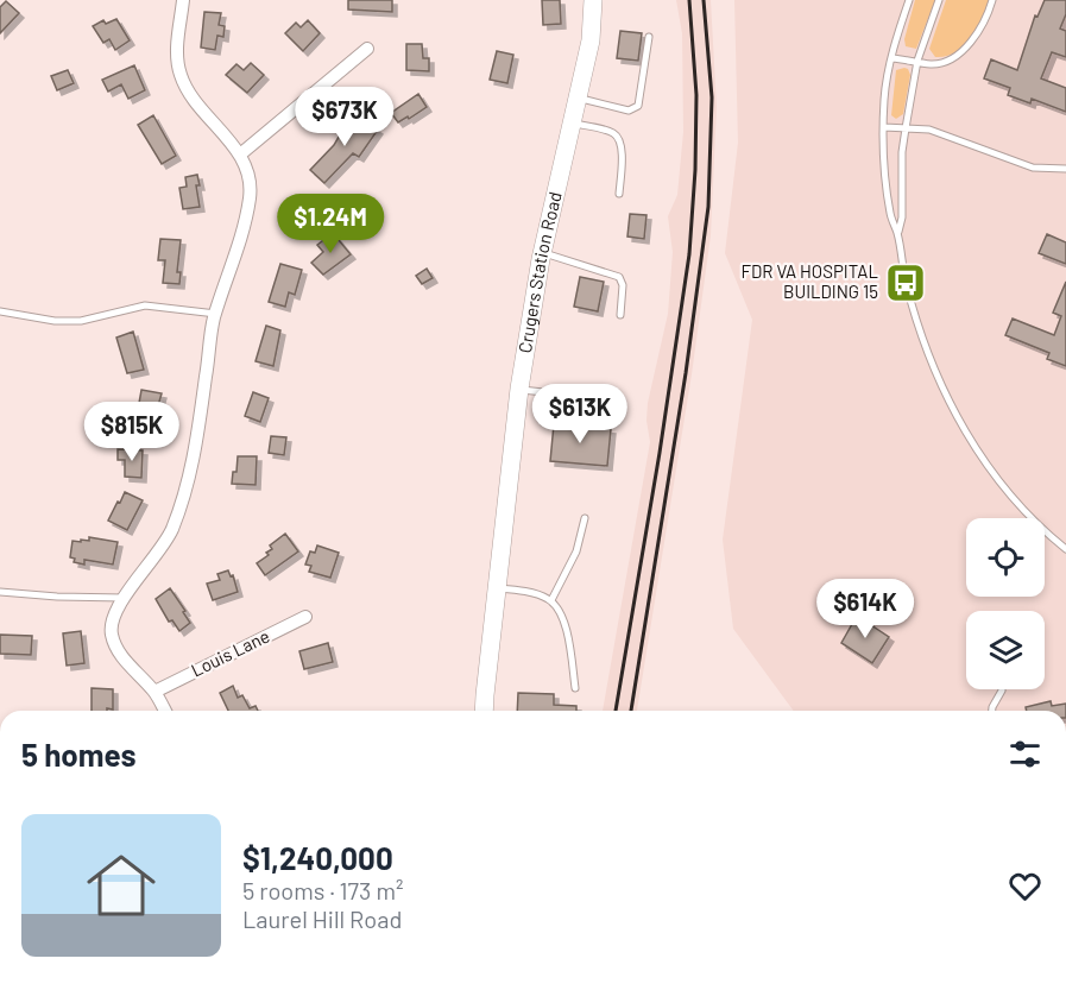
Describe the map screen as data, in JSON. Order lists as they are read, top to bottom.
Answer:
{
  "streets": {
    "street": ["Crugers Station Road", "Louis Lane"]
  },
  "places": {
    "bus stop": ["FDR VA HOSPITAL BUILDING 15"]
  },
  "page": {
    "price": [
      "$673K",
      "$1.24M",
      "$613K",
      "$815K",
      "$614K"
    ],
    "heading": "5 homes",
    "list": [
      {
        "name": "$1,240,000",
        "note": "5 rooms · 173 m² · Laurel Hill Road"
      }
    ]
  }
}
